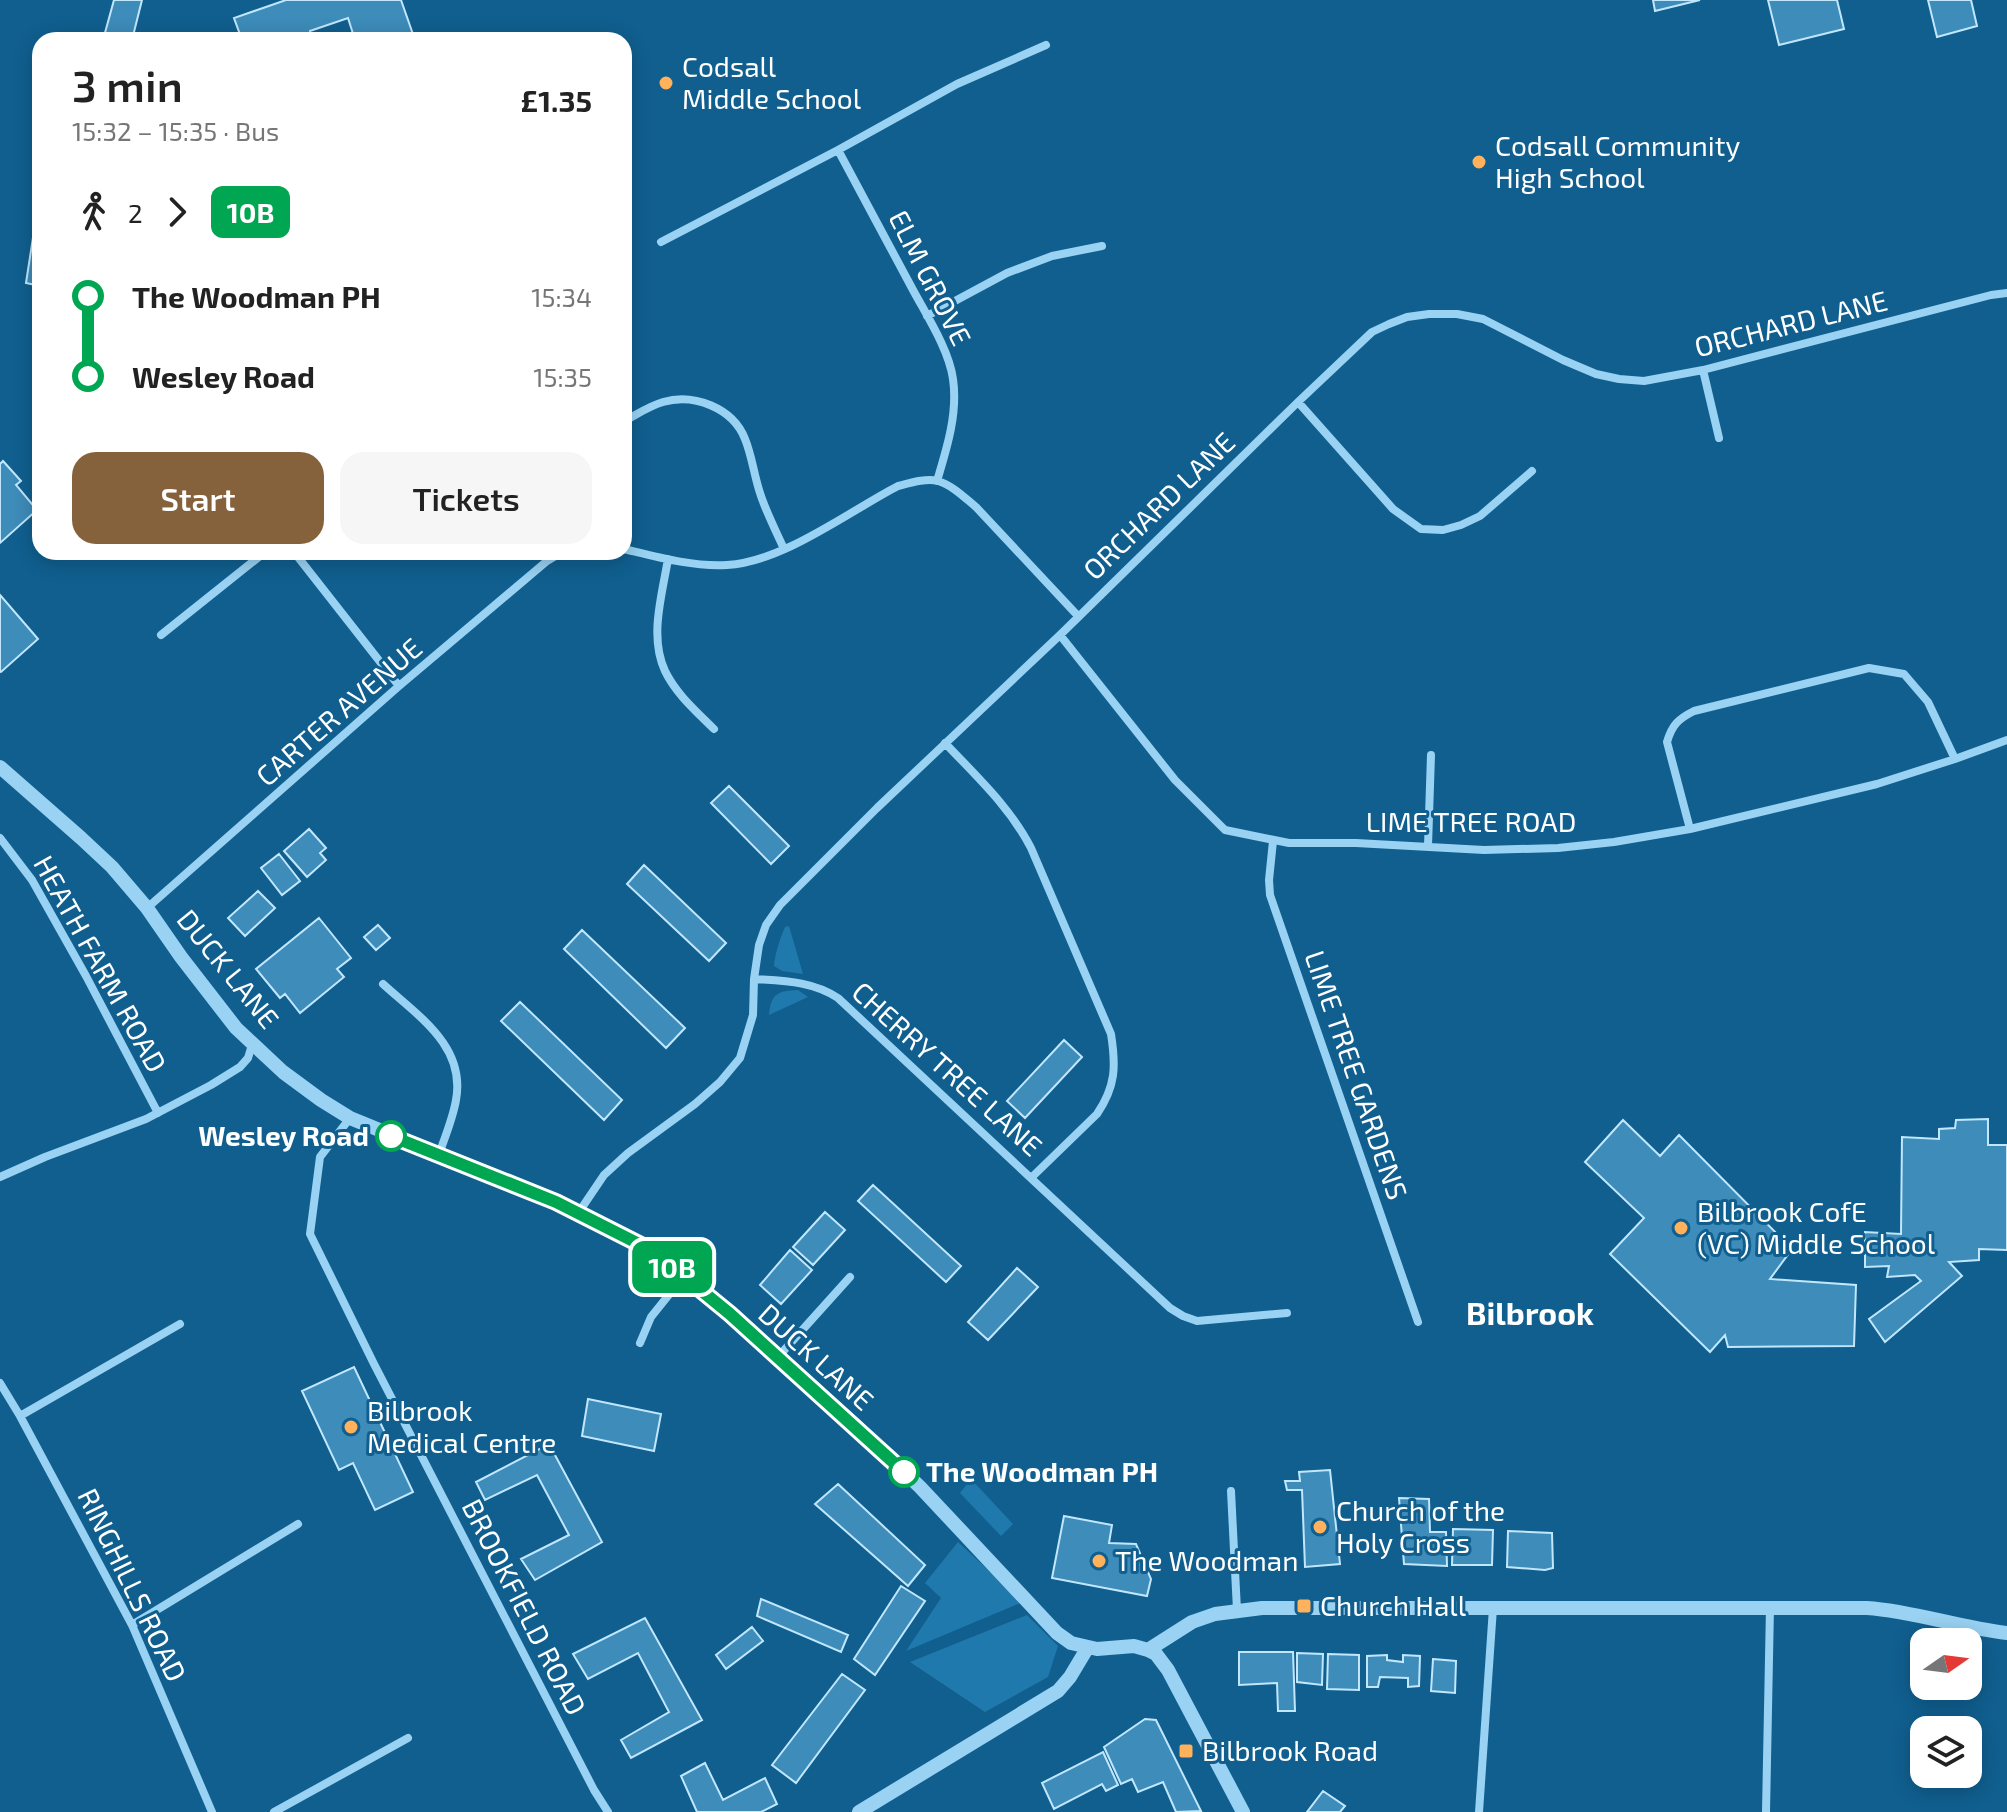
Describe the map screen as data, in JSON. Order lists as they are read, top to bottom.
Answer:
{
  "streets": {
    "street": [
      "ELM GROVE",
      "ORCHARD LANE",
      "CARTER AVENUE",
      "LIME TREE ROAD",
      "HEATH FARM ROAD",
      "DUCK LANE",
      "CHERRY TREE LANE",
      "LIME TREE GARDENS",
      "RINGHILLS ROAD",
      "BROOKFIELD ROAD"
    ]
  },
  "crossings": [
    ["ORCHARD LANE", "LIME TREE ROAD"],
    ["ORCHARD LANE", "DUCK LANE"],
    ["ORCHARD LANE", "CHERRY TREE LANE"],
    ["CARTER AVENUE", "DUCK LANE"],
    ["LIME TREE ROAD", "LIME TREE GARDENS"],
    ["DUCK LANE", "BROOKFIELD ROAD"]
  ],
  "districts": ["Bilbrook"],
  "places": {
    "other": [
      "Codsall Middle School",
      "Codsall Community High School",
      "Wesley Road",
      "Bilbrook CofE (VC) Middle School",
      "Bilbrook Medical Centre",
      "The Woodman PH",
      "Church of the Holy Cross",
      "The Woodman"
    ],
    "transit": ["Church Hall", "Bilbrook Road"]
  },
  "lines": ["bus line 10B"],
  "north": "right",
  "page": {
    "on_map": "10B",
    "heading": ["3 min", "15:32 – 15:35 · Bus", "£1.35"],
    "legs": ["2", "10B"],
    "list": [
      {
        "name": "The Woodman PH",
        "value": "15:34"
      },
      {
        "name": "Wesley Road",
        "value": "15:35"
      }
    ],
    "buttons": ["Start", "Tickets"]
  }
}
